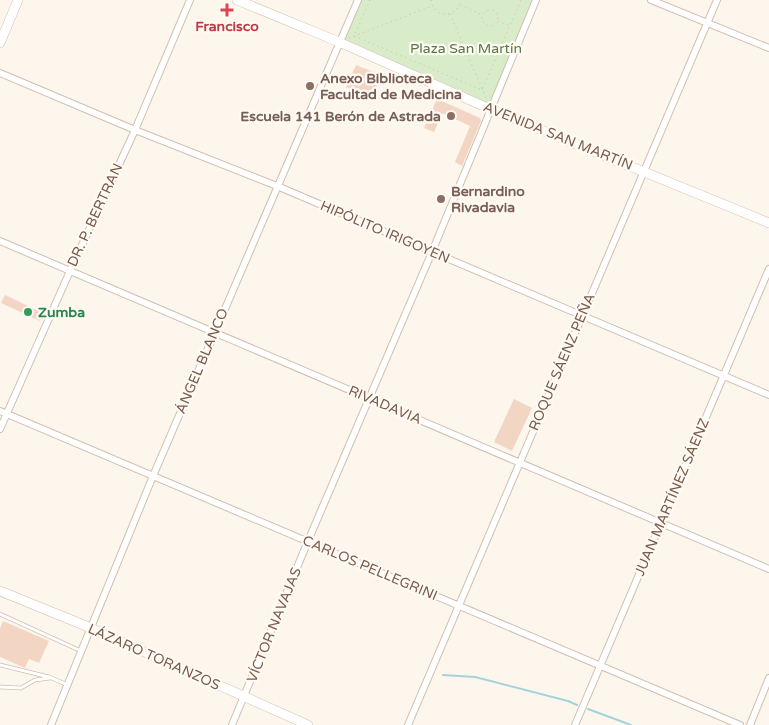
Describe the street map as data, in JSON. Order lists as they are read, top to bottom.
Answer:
{
  "streets": {
    "main road": ["AVENIDA SAN MARTÍN", "LÁZARO TORANZOS"],
    "street": [
      "DR. P. BERTRAN",
      "HIPÓLITO IRIGOYEN",
      "ÁNGEL BLANCO",
      "ROQUE SÁENZ PEÑA",
      "RIVADAVIA",
      "JUAN MARTÍNEZ SÁENZ",
      "CARLOS PELLEGRINI",
      "VÍCTOR NAVAJAS"
    ]
  },
  "crossings": [
    ["AVENIDA SAN MARTÍN", "ÁNGEL BLANCO"],
    ["AVENIDA SAN MARTÍN", "ROQUE SÁENZ PEÑA"],
    ["AVENIDA SAN MARTÍN", "VÍCTOR NAVAJAS"],
    ["DR. P. BERTRAN", "HIPÓLITO IRIGOYEN"],
    ["DR. P. BERTRAN", "RIVADAVIA"],
    ["DR. P. BERTRAN", "CARLOS PELLEGRINI"],
    ["HIPÓLITO IRIGOYEN", "ÁNGEL BLANCO"],
    ["HIPÓLITO IRIGOYEN", "ROQUE SÁENZ PEÑA"],
    ["HIPÓLITO IRIGOYEN", "JUAN MARTÍNEZ SÁENZ"],
    ["HIPÓLITO IRIGOYEN", "VÍCTOR NAVAJAS"],
    ["ÁNGEL BLANCO", "RIVADAVIA"],
    ["ÁNGEL BLANCO", "CARLOS PELLEGRINI"],
    ["ÁNGEL BLANCO", "LÁZARO TORANZOS"],
    ["ROQUE SÁENZ PEÑA", "RIVADAVIA"],
    ["ROQUE SÁENZ PEÑA", "CARLOS PELLEGRINI"],
    ["RIVADAVIA", "JUAN MARTÍNEZ SÁENZ"],
    ["RIVADAVIA", "VÍCTOR NAVAJAS"],
    ["JUAN MARTÍNEZ SÁENZ", "CARLOS PELLEGRINI"],
    ["CARLOS PELLEGRINI", "VÍCTOR NAVAJAS"],
    ["VÍCTOR NAVAJAS", "LÁZARO TORANZOS"]
  ],
  "parks": ["Plaza San Martín"],
  "places": {
    "health": ["Francisco"],
    "other": [
      "Anexo Biblioteca Facultad de Medicina",
      "Escuela 141 Berón de Astrada",
      "Bernardino Rivadavia",
      "Zumba"
    ]
  }
}
